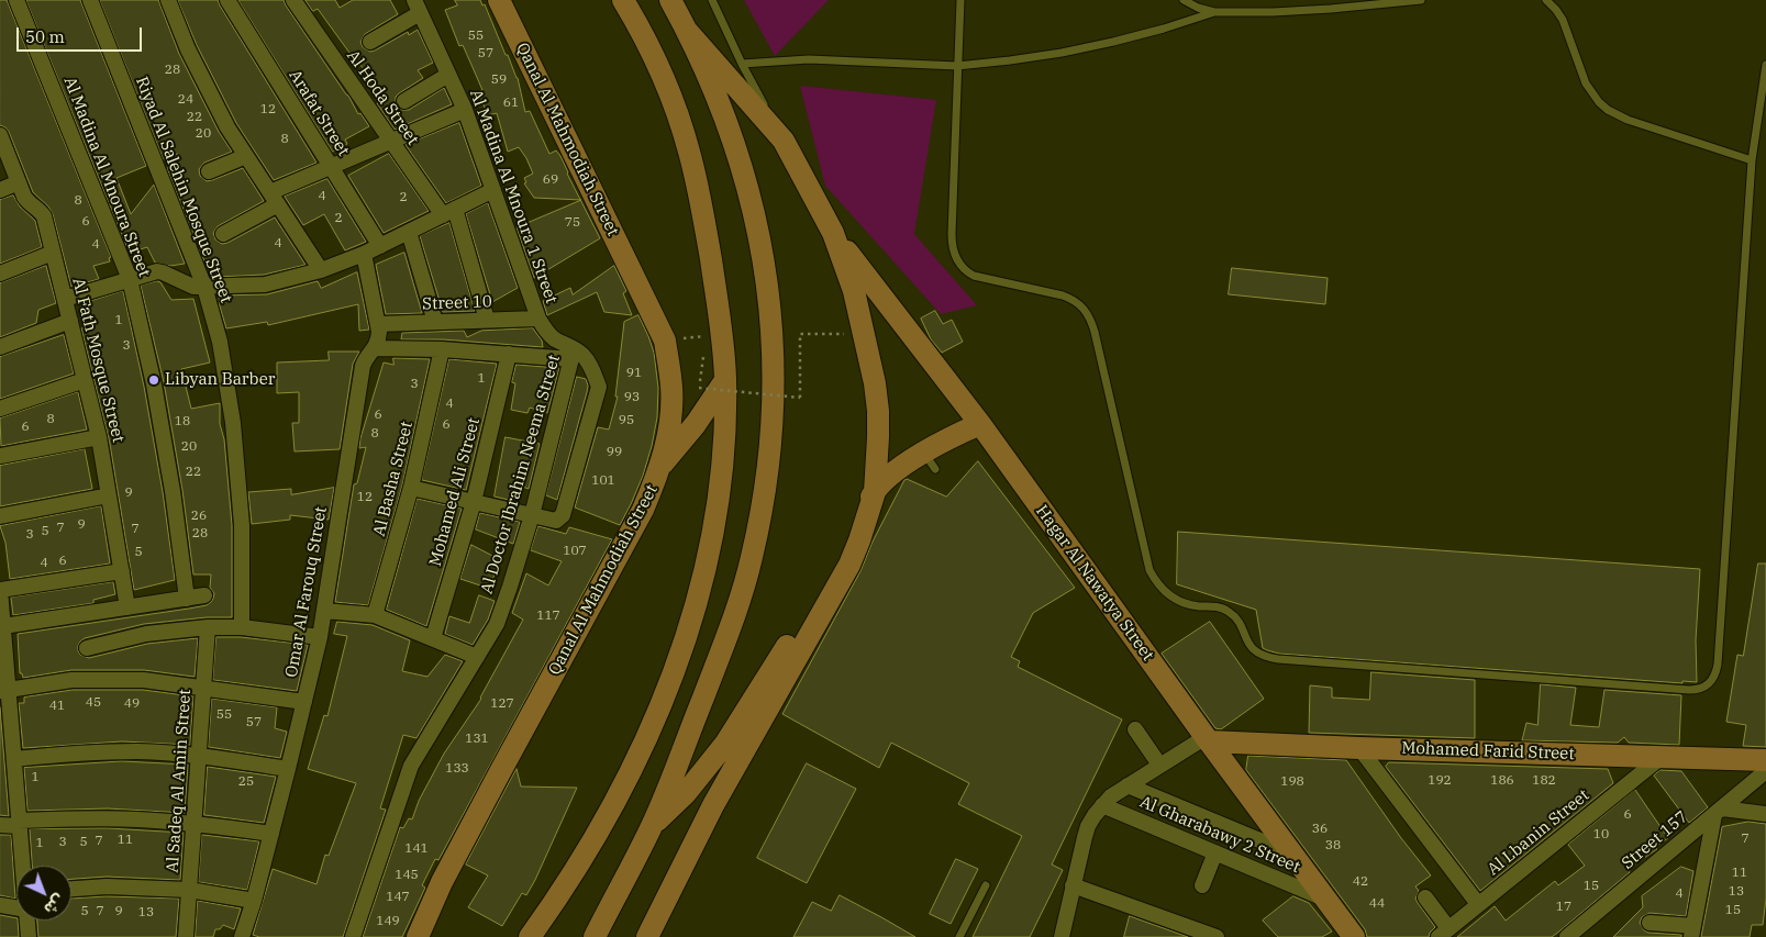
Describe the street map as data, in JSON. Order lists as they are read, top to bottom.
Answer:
{
  "streets": {
    "main road": ["Qanal Al Mahmodiah Street", "Hagar Al Nawatya Street", "Mohamed Farid Street"],
    "street": [
      "Al Hoda Street",
      "Arafat Street",
      "Al Madina Al Mnoura Street",
      "Riyad Al Salehin Mosque Street",
      "Al Madina Al Mnoura 1 Street",
      "Street 10",
      "Al Fath Mosque Street",
      "Al Doctor Ibrahim Neema Street",
      "Al Basha Street",
      "Mohamed Ali Street",
      "Omar Al Farouq Street",
      "Al Sadeq Al Amin Street",
      "Al Lbanin Street",
      "Al Gharabawy 2 Street",
      "Street 157"
    ]
  },
  "crossings": [
    ["Al Hoda Street", "Street 10"],
    ["Al Madina Al Mnoura 1 Street", "Street 10"],
    ["Al Madina Al Mnoura 1 Street", "Al Doctor Ibrahim Neema Street"],
    ["Street 10", "Omar Al Farouq Street"],
    ["Hagar Al Nawatya Street", "Mohamed Farid Street"],
    ["Hagar Al Nawatya Street", "Al Gharabawy 2 Street"],
    ["Mohamed Farid Street", "Al Lbanin Street"]
  ],
  "places": ["Libyan Barber"],
  "house_numbers": [
    "55",
    "57",
    "28",
    "59",
    "24",
    "61",
    "12",
    "22",
    "20",
    "8",
    "69",
    "4",
    "2",
    "8",
    "2",
    "6",
    "75",
    "4",
    "4",
    "1",
    "3",
    "91",
    "1",
    "3",
    "93",
    "4",
    "6",
    "8",
    "95",
    "18",
    "6",
    "6",
    "8",
    "20",
    "99",
    "22",
    "101",
    "9",
    "12",
    "26",
    "9",
    "7",
    "7",
    "5",
    "28",
    "3",
    "107",
    "5",
    "6",
    "4",
    "117",
    "45",
    "49",
    "127",
    "41",
    "55",
    "57",
    "131",
    "133",
    "1",
    "192",
    "186",
    "182",
    "25",
    "198",
    "6",
    "36",
    "10",
    "7",
    "11",
    "7",
    "3",
    "5",
    "1",
    "38",
    "141",
    "11",
    "145",
    "42",
    "15",
    "13",
    "4",
    "147",
    "44",
    "17",
    "15",
    "5",
    "7",
    "9",
    "13",
    "149"
  ],
  "scale_bar": "50 m",
  "north": "bottom right"
}
